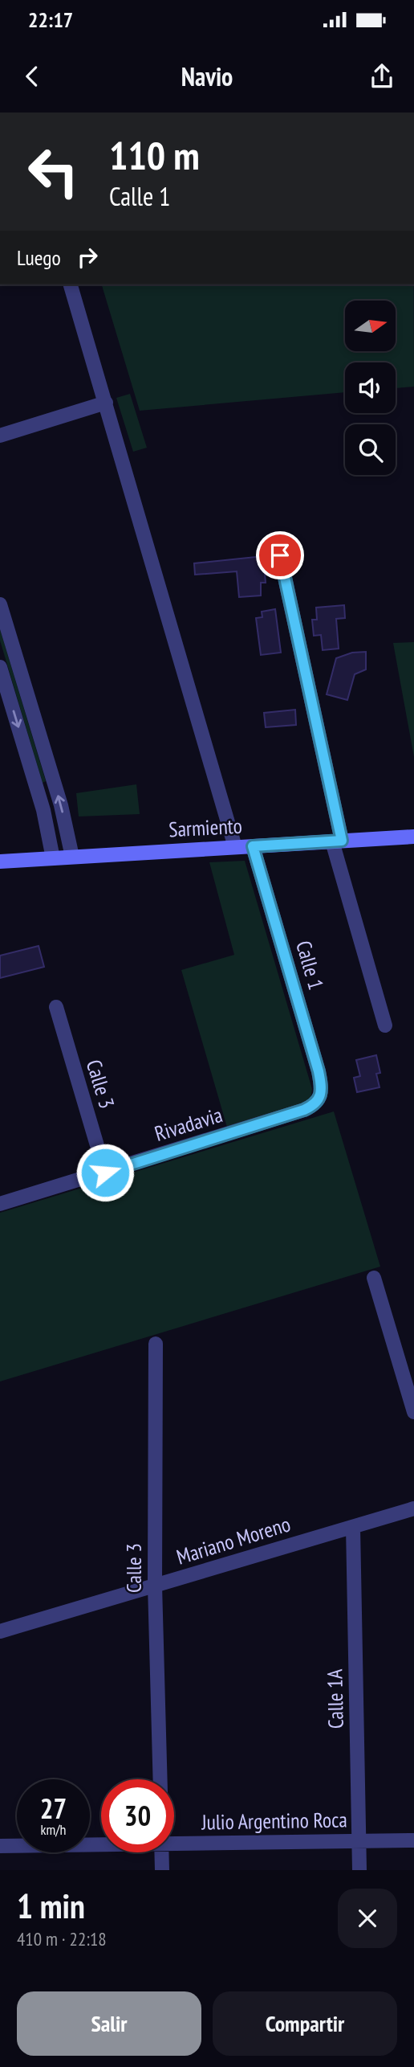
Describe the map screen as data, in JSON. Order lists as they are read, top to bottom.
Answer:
{
  "streets": {
    "street": [
      "Sarmiento",
      "Calle 1",
      "Calle 3",
      "Rivadavia",
      "Mariano Moreno",
      "Calle 1A",
      "Julio Argentino Roca"
    ]
  },
  "crossings": [
    ["Sarmiento", "Calle 1"],
    ["Calle 1", "Rivadavia"],
    ["Calle 3", "Rivadavia"],
    ["Calle 3", "Mariano Moreno"],
    ["Mariano Moreno", "Calle 1A"],
    ["Calle 1A", "Julio Argentino Roca"]
  ],
  "north": "right",
  "page": {
    "status": "22:17",
    "header": "Navio",
    "turn": ["110 m", "Calle 1"],
    "then": "Luego",
    "speed": "27 km/h",
    "limit": "30",
    "heading": ["1 min", "410 m · 22:18"],
    "buttons": ["Salir", "Compartir"]
  }
}
